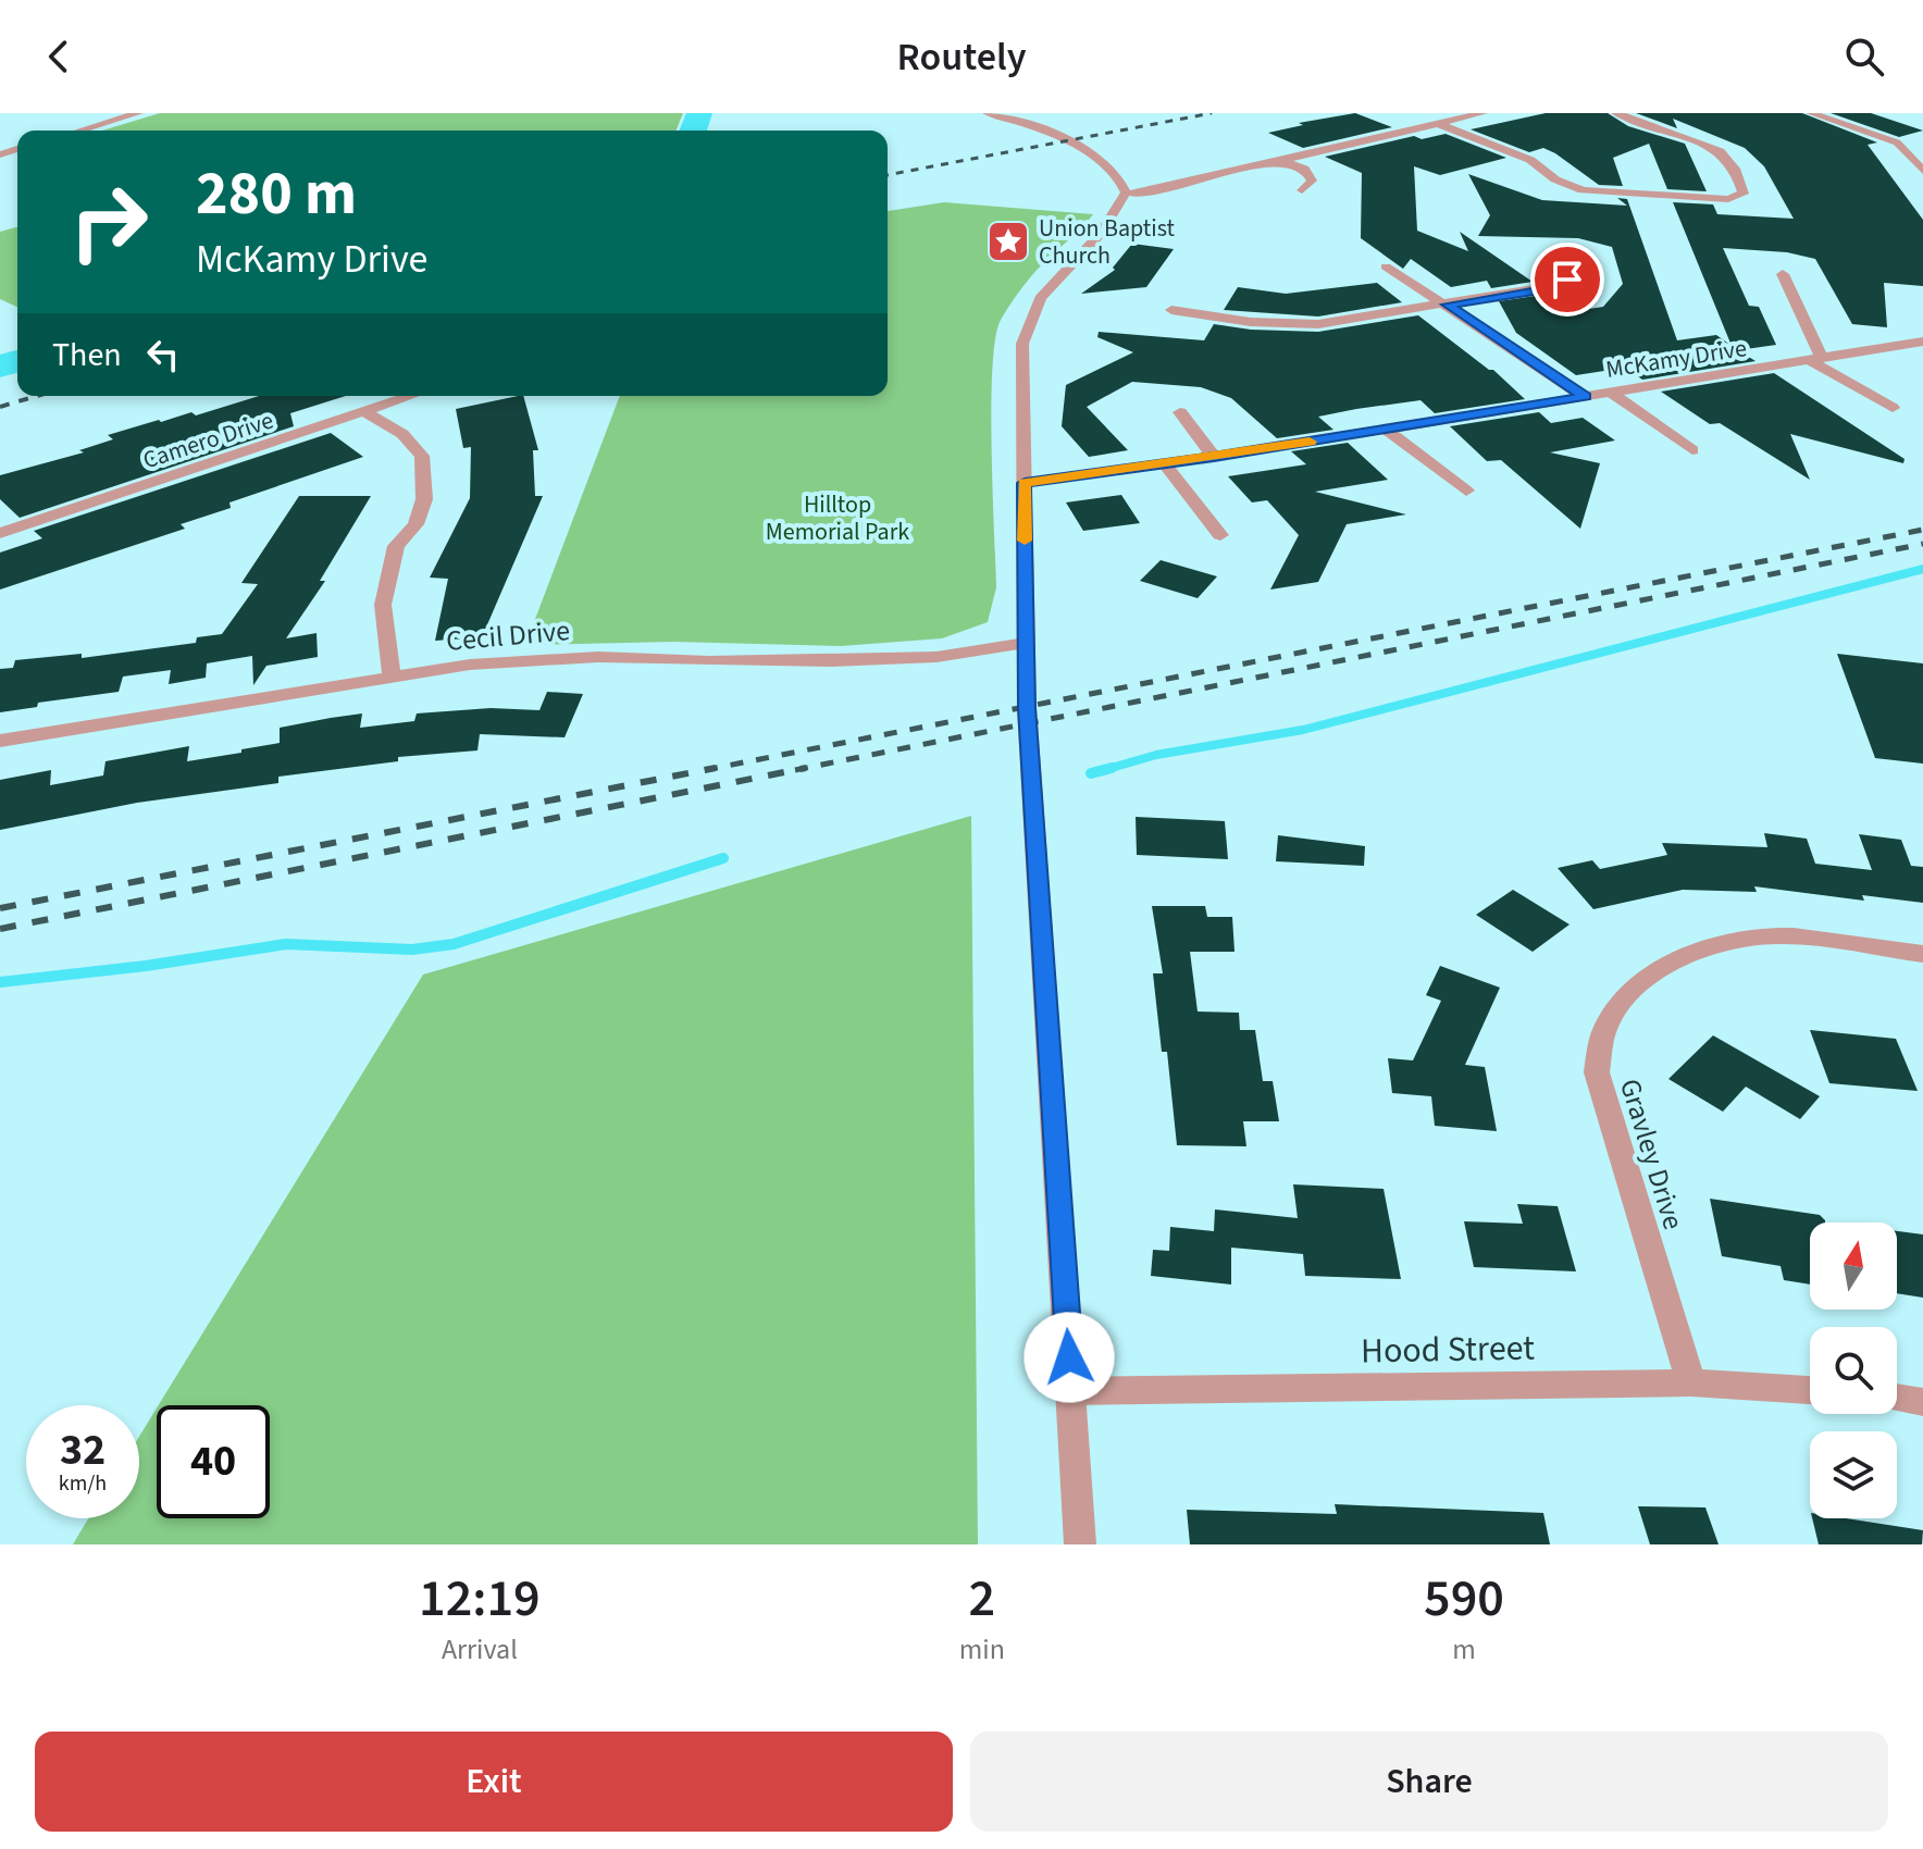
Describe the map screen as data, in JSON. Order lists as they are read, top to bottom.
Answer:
{
  "streets": {
    "street": [
      "McKamy Drive",
      "Camero Drive",
      "Cecil Drive",
      "Gravley Drive",
      "Hood Street"
    ]
  },
  "crossings": [
    ["Gravley Drive", "Hood Street"]
  ],
  "parks": ["Hilltop Memorial Park"],
  "places": {
    "place": ["Union Baptist Church"]
  },
  "north": "top",
  "page": {
    "header": "Routely",
    "turn": ["280 m", "McKamy Drive"],
    "then": "Then",
    "speed": "32 km/h",
    "limit": "40",
    "eta": [
      "12:19",
      "Arrival",
      "2",
      "min",
      "590",
      "m"
    ],
    "buttons": ["Exit", "Share"]
  }
}
